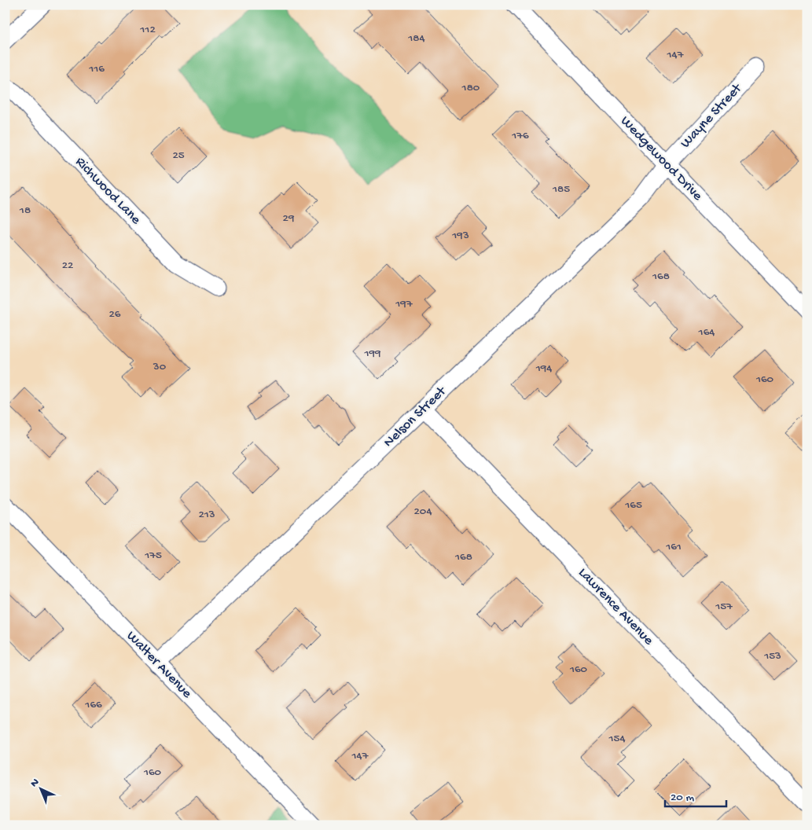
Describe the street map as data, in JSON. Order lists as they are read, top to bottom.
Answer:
{
  "streets": {
    "street": [
      "Wayne Street",
      "Wedgewood Drive",
      "Richwood Lane",
      "Nelson Street",
      "Lawrence Avenue",
      "Walter Avenue"
    ]
  },
  "crossings": [
    ["Wayne Street", "Wedgewood Drive"],
    ["Wayne Street", "Nelson Street"],
    ["Wedgewood Drive", "Nelson Street"],
    ["Nelson Street", "Lawrence Avenue"],
    ["Nelson Street", "Walter Avenue"]
  ],
  "house_numbers": [
    "112",
    "184",
    "147",
    "116",
    "180",
    "176",
    "25",
    "185",
    "18",
    "29",
    "193",
    "22",
    "168",
    "197",
    "26",
    "164",
    "199",
    "30",
    "194",
    "160",
    "165",
    "204",
    "213",
    "161",
    "175",
    "168",
    "157",
    "153",
    "160",
    "166",
    "154",
    "147",
    "160"
  ],
  "scale_bar": "20 m",
  "north": "top left"
}
